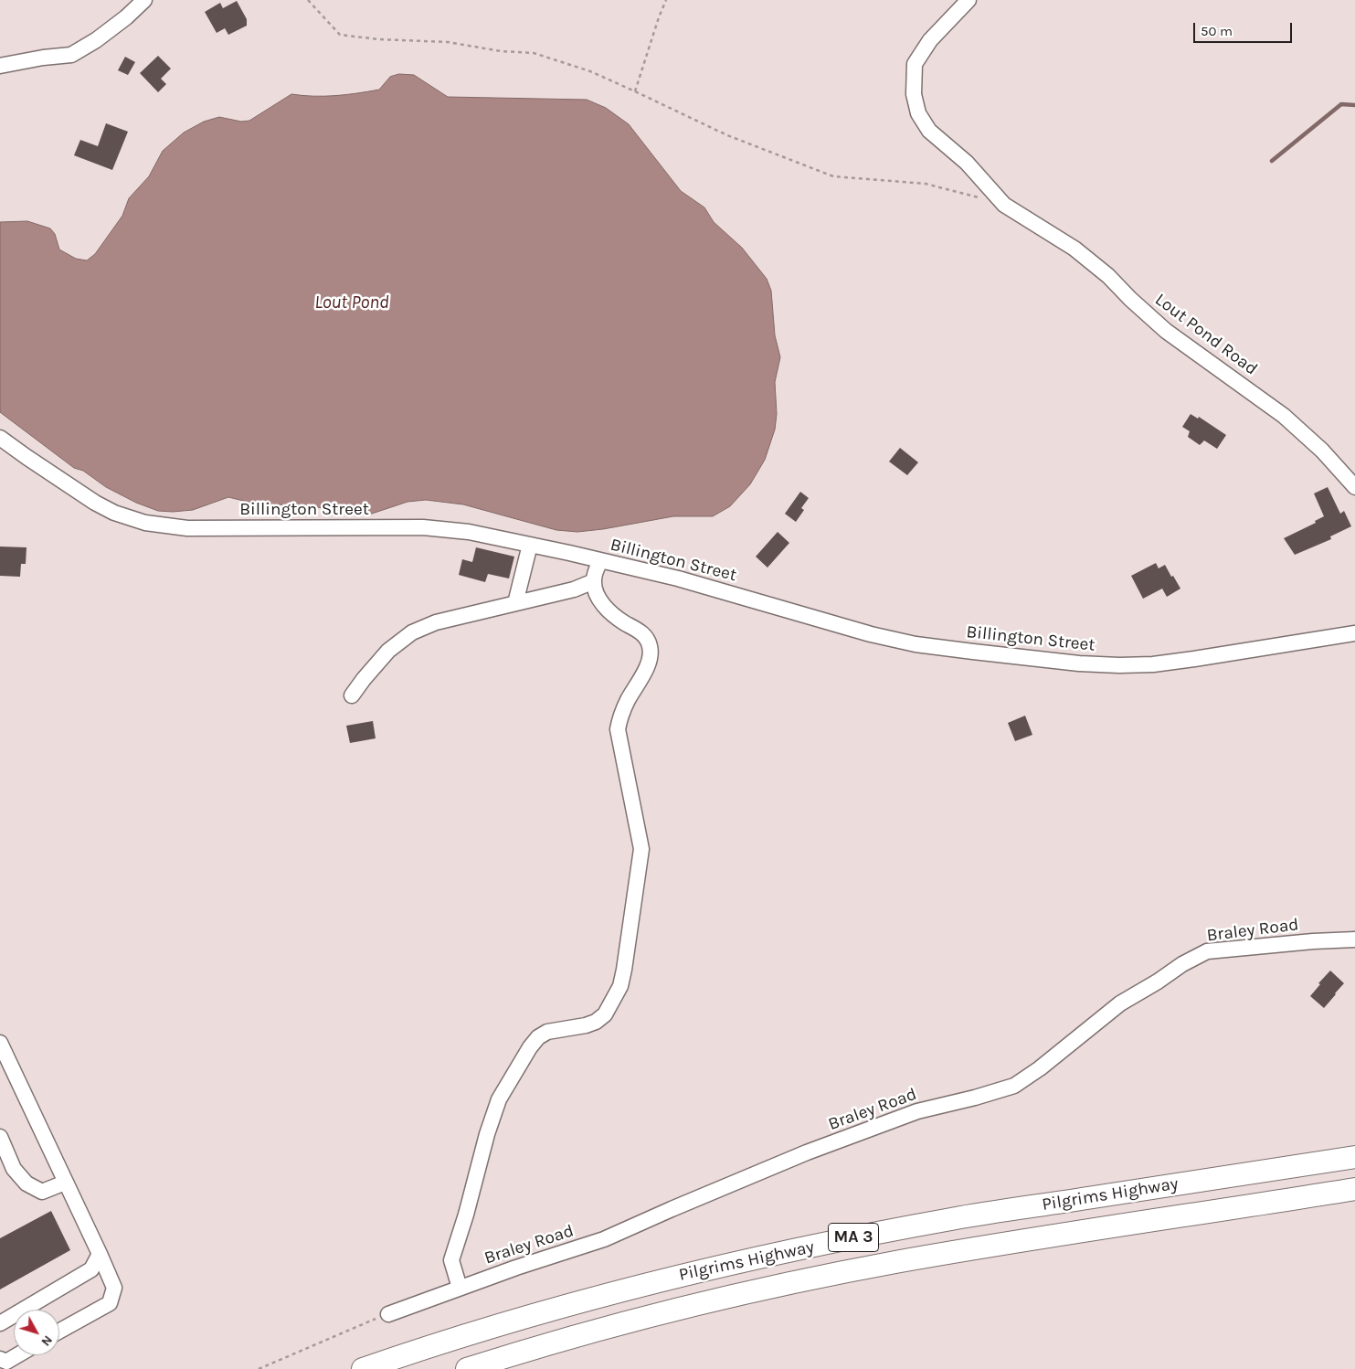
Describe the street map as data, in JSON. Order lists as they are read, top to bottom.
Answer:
{
  "streets": {
    "highway": ["Pilgrims Highway", "MA 3"],
    "street": ["Lout Pond Road", "Billington Street", "Braley Road"]
  },
  "water": ["Lout Pond"],
  "scale_bar": "50 m",
  "north": "bottom right"
}
